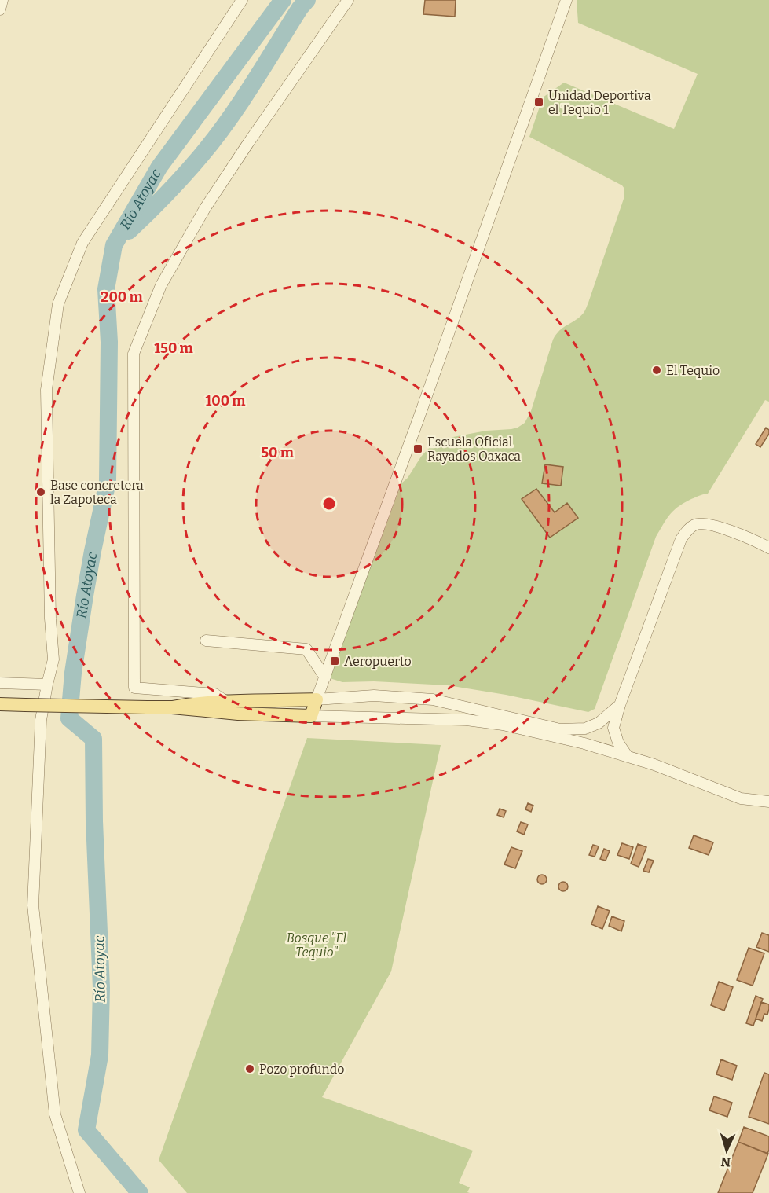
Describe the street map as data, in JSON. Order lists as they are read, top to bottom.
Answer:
{
  "water": ["Río Atoyac"],
  "parks": ["Bosque \"El Tequio\""],
  "places": {
    "transit": ["Unidad Deportiva el Tequio 1", "Escuela Oficial Rayados Oaxaca", "Aeropuerto"],
    "other": ["El Tequio", "Base concretera la Zapoteca", "Pozo profundo"]
  },
  "north": "bottom",
  "rings": [
    "200 m",
    "150 m",
    "100 m",
    "50 m"
  ]
}
